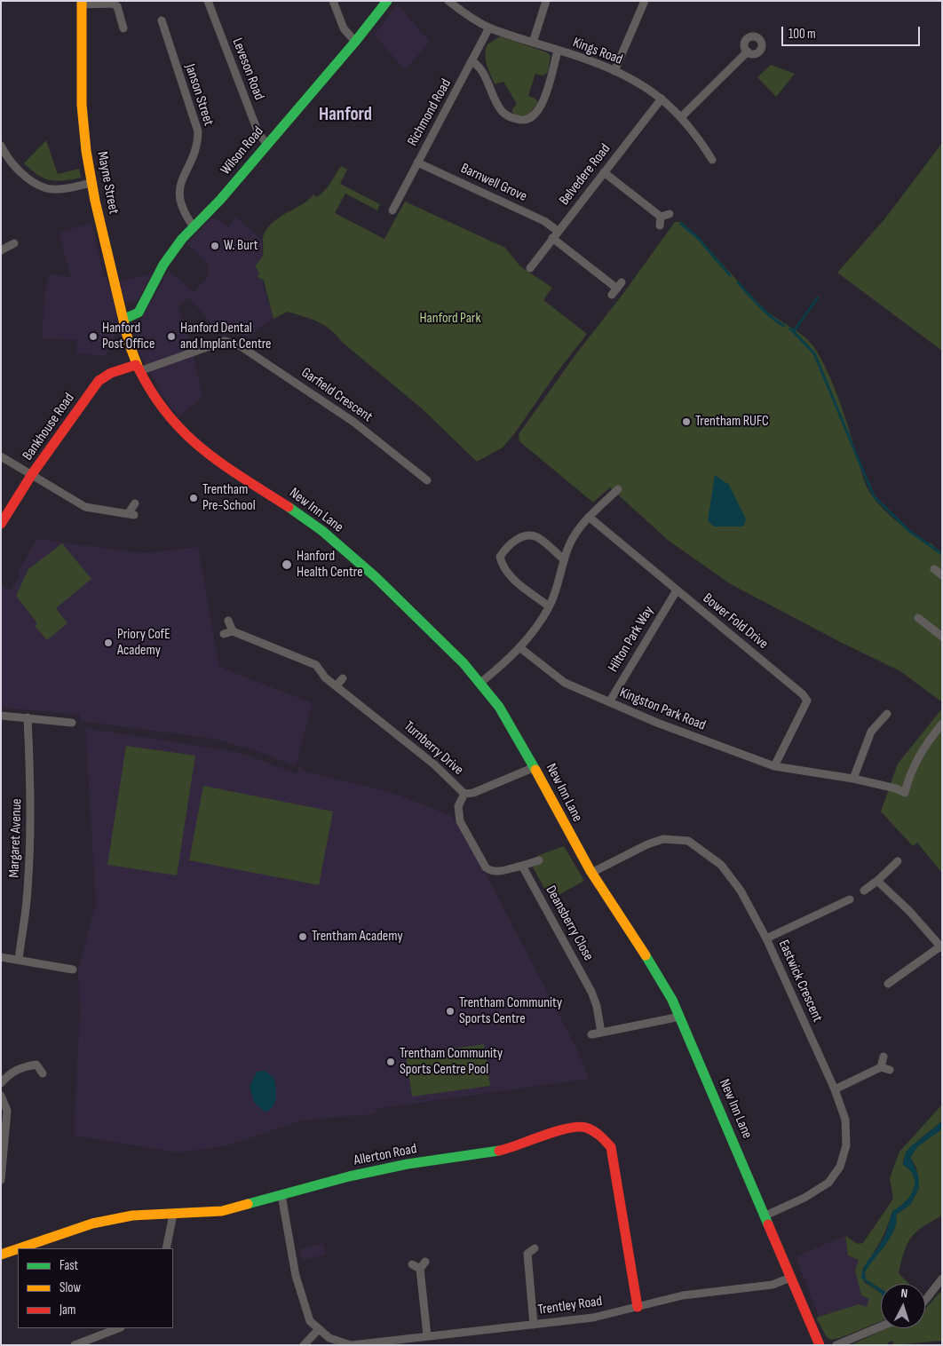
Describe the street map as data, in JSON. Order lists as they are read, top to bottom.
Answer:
{
  "streets": {
    "street": [
      "Kings Road",
      "Leveson Road",
      "Janson Street",
      "Richmond Road",
      "Wilson Road",
      "Belvedere Road",
      "Mayne Street",
      "Barnwell Grove",
      "Garfield Crescent",
      "Bankhouse Road",
      "New Inn Lane",
      "Bower Fold Drive",
      "Hilton Park Way",
      "Kingston Park Road",
      "Turnberry Drive",
      "Margaret Avenue",
      "Deansberry Close",
      "Eastwick Crescent",
      "Allerton Road",
      "Trentley Road"
    ]
  },
  "crossings": [
    ["Kings Road", "Richmond Road"],
    ["Kings Road", "Belvedere Road"],
    ["Leveson Road", "Wilson Road"],
    ["Janson Street", "Wilson Road"],
    ["Richmond Road", "Barnwell Grove"],
    ["Wilson Road", "Mayne Street"],
    ["Belvedere Road", "Barnwell Grove"],
    ["Mayne Street", "Garfield Crescent"],
    ["Mayne Street", "Bankhouse Road"],
    ["Mayne Street", "New Inn Lane"],
    ["Garfield Crescent", "Bankhouse Road"],
    ["Garfield Crescent", "New Inn Lane"],
    ["Bankhouse Road", "New Inn Lane"],
    ["New Inn Lane", "Turnberry Drive"],
    ["New Inn Lane", "Eastwick Crescent"],
    ["New Inn Lane", "Trentley Road"],
    ["Bower Fold Drive", "Hilton Park Way"],
    ["Bower Fold Drive", "Kingston Park Road"],
    ["Hilton Park Way", "Kingston Park Road"],
    ["Allerton Road", "Trentley Road"]
  ],
  "districts": ["Hanford"],
  "parks": ["Hanford Park"],
  "places": [
    "W. Burt",
    "Hanford Post Office",
    "Hanford Dental and Implant Centre",
    "Trentham RUFC",
    "Trentham Pre-School",
    "Hanford Health Centre",
    "Priory CofE Academy",
    "Trentham Academy",
    "Trentham Community Sports Centre",
    "Trentham Community Sports Centre Pool"
  ],
  "legend": ["Fast", "Slow", "Jam"],
  "scale_bar": "100 m",
  "north": "top"
}
